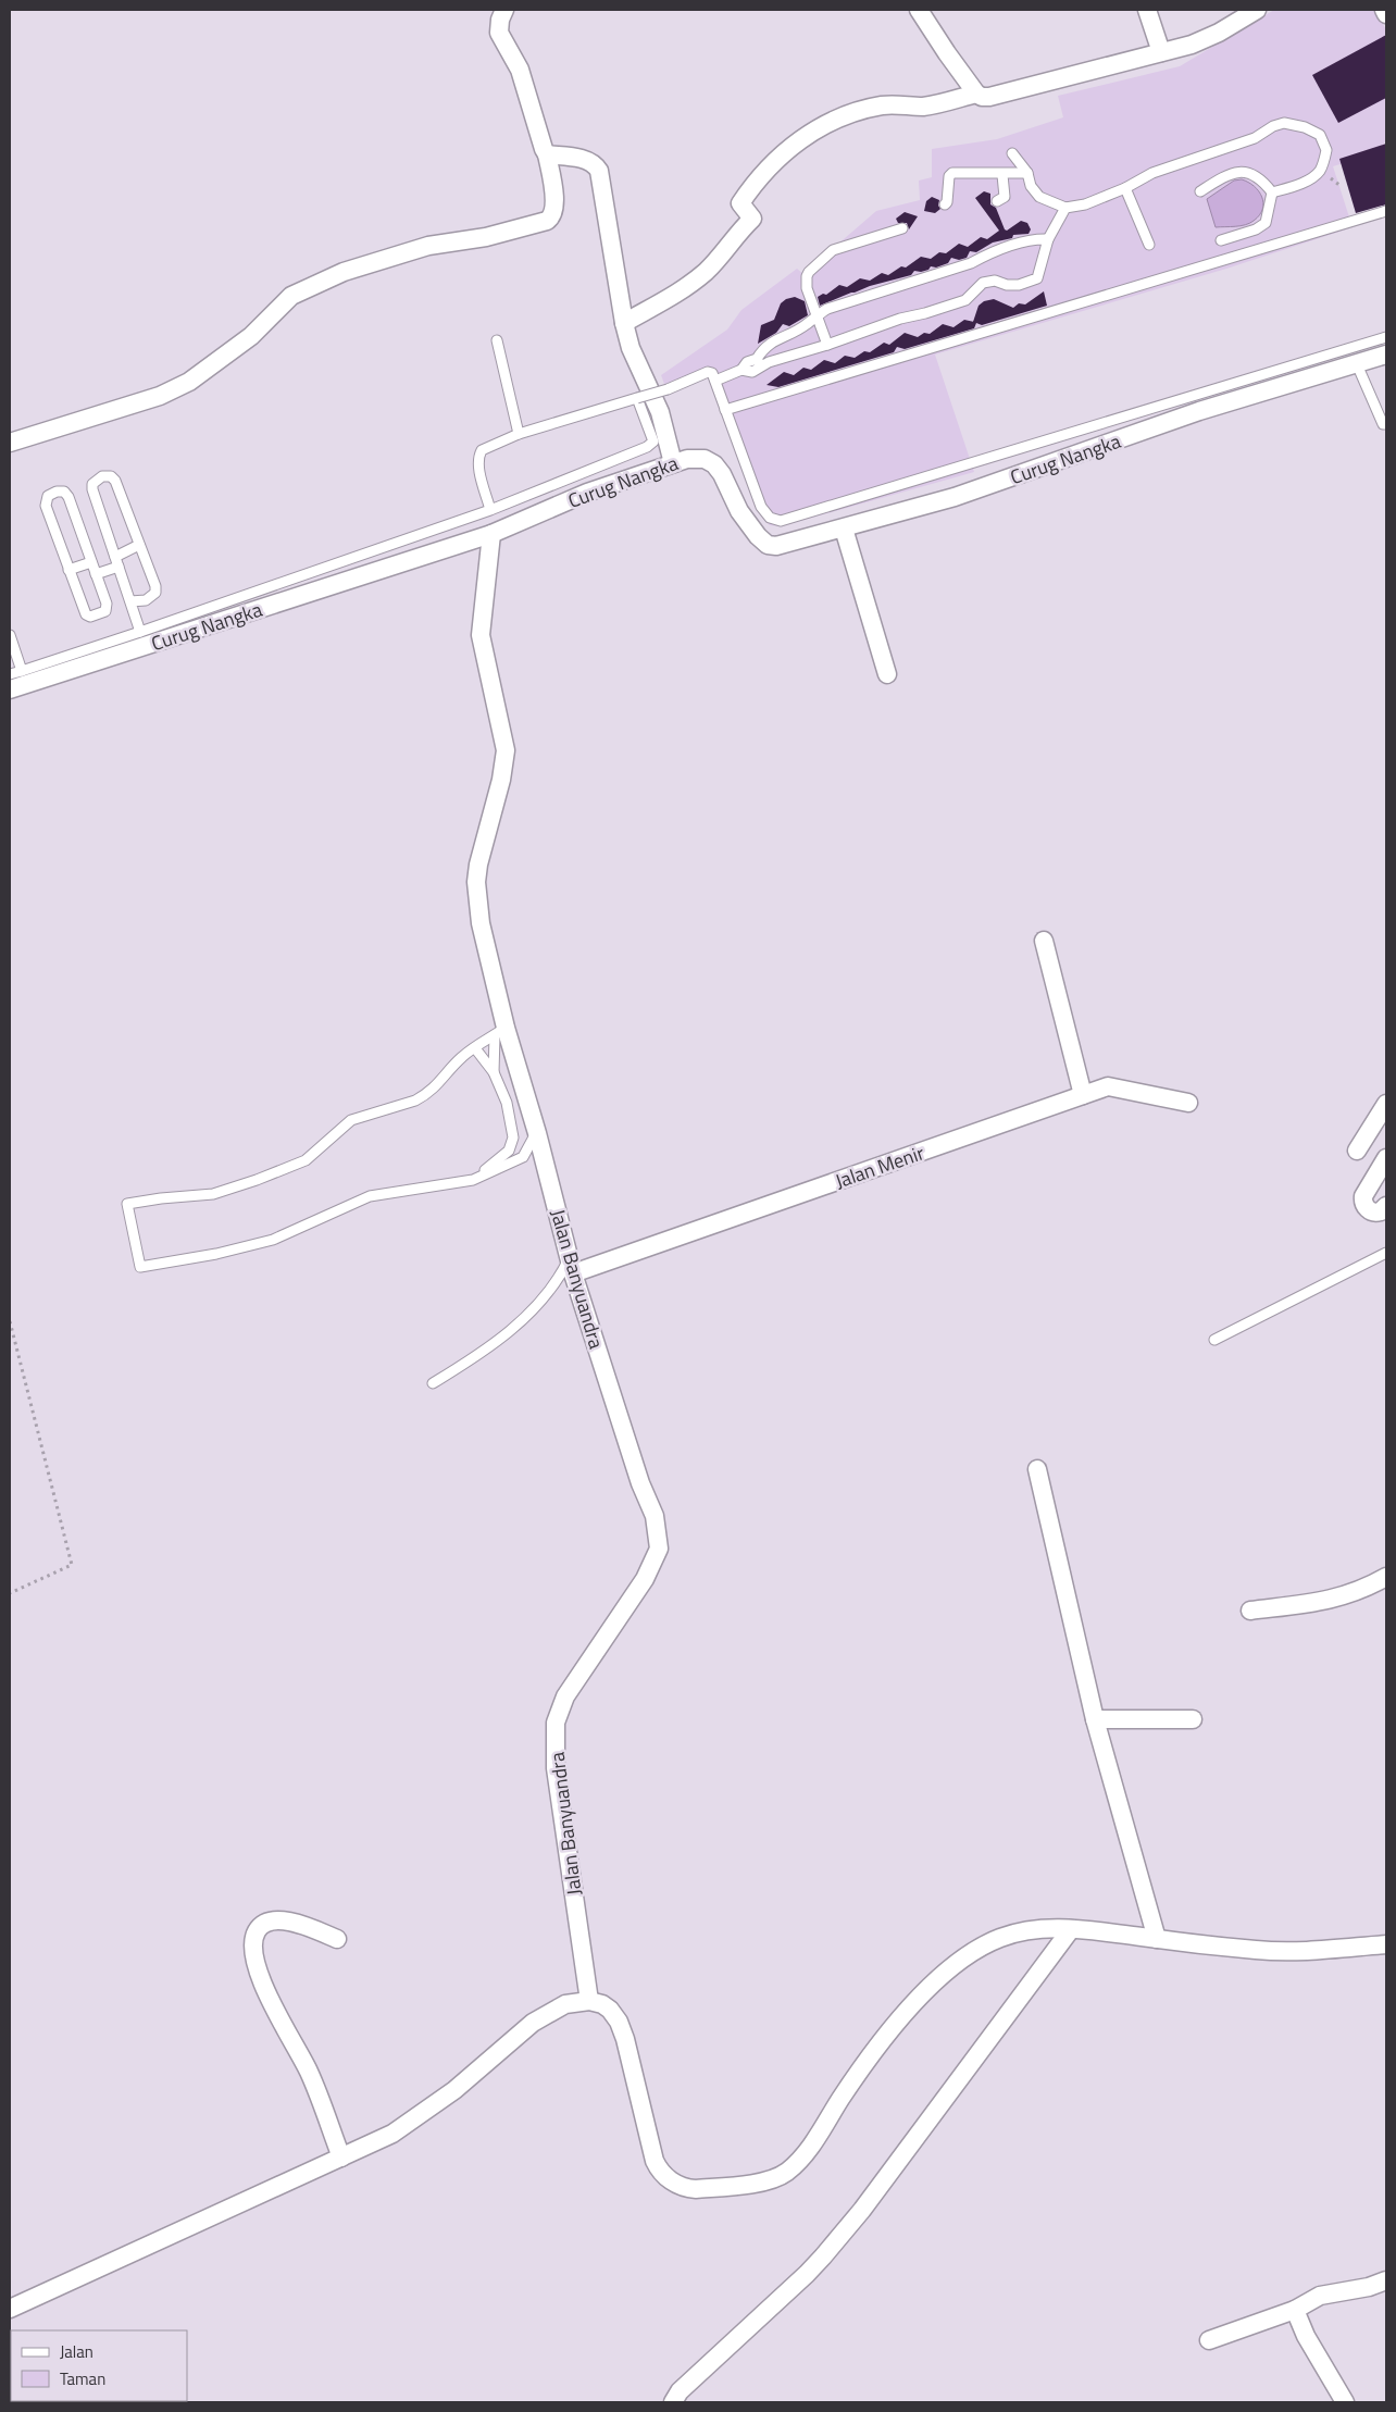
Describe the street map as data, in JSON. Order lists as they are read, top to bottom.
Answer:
{
  "streets": {
    "street": ["Curug Nangka", "Jalan Menir", "Jalan Banyuandra"]
  },
  "crossings": [
    ["Curug Nangka", "Jalan Banyuandra"],
    ["Jalan Menir", "Jalan Banyuandra"]
  ],
  "legend": ["Jalan", "Taman"]
}
